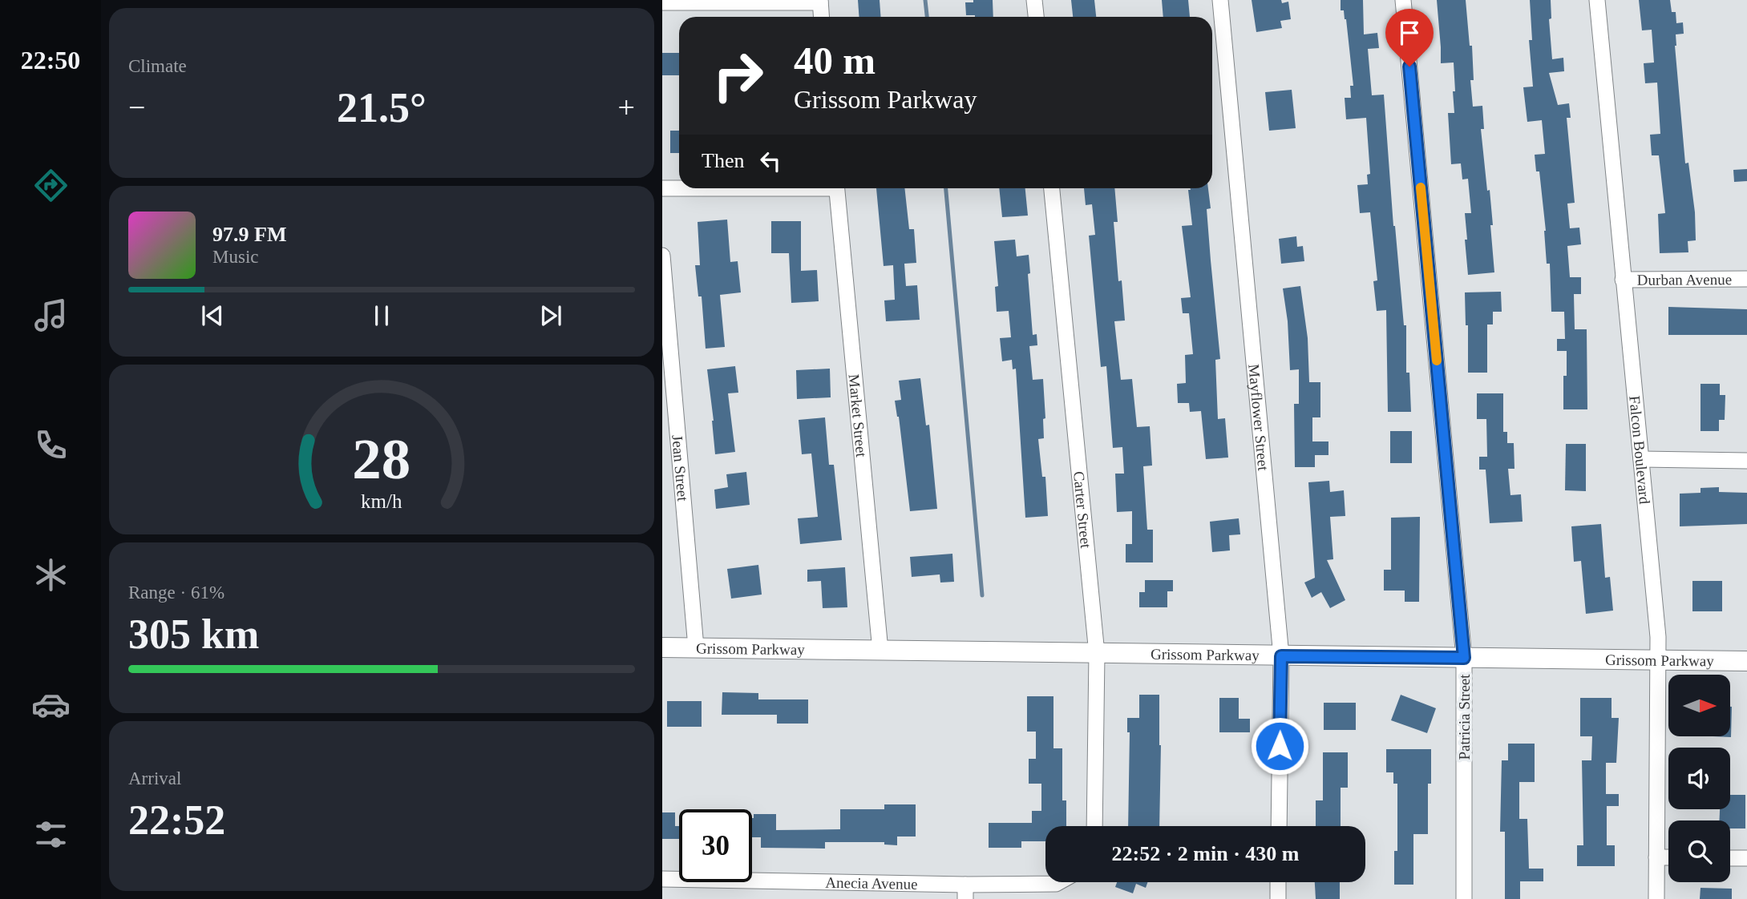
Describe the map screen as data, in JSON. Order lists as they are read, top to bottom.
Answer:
{
  "streets": {
    "main road": ["Grissom Parkway"],
    "street": [
      "Durban Avenue",
      "Market Street",
      "Mayflower Street",
      "Falcon Boulevard",
      "Jean Street",
      "Carter Street",
      "Patricia Street",
      "Anecia Avenue"
    ]
  },
  "crossings": [
    ["Durban Avenue", "Falcon Boulevard"],
    ["Market Street", "Grissom Parkway"],
    ["Mayflower Street", "Grissom Parkway"],
    ["Falcon Boulevard", "Grissom Parkway"],
    ["Jean Street", "Grissom Parkway"],
    ["Carter Street", "Grissom Parkway"],
    ["Grissom Parkway", "Patricia Street"]
  ],
  "north": "right",
  "page": {
    "tabs": "22:50",
    "tile": [
      "Climate",
      ["Range · 61%", "305 km"],
      ["Arrival", "22:52"]
    ],
    "turn": ["40 m", "Grissom Parkway"],
    "heat": ["−", "21.5°", "+"],
    "then": "Then",
    "song": ["97.9 FM", "Music"],
    "limit": "30",
    "trip": "22:52 · 2 min · 430 m",
    "gauge": ["28", "km/h"]
  }
}
